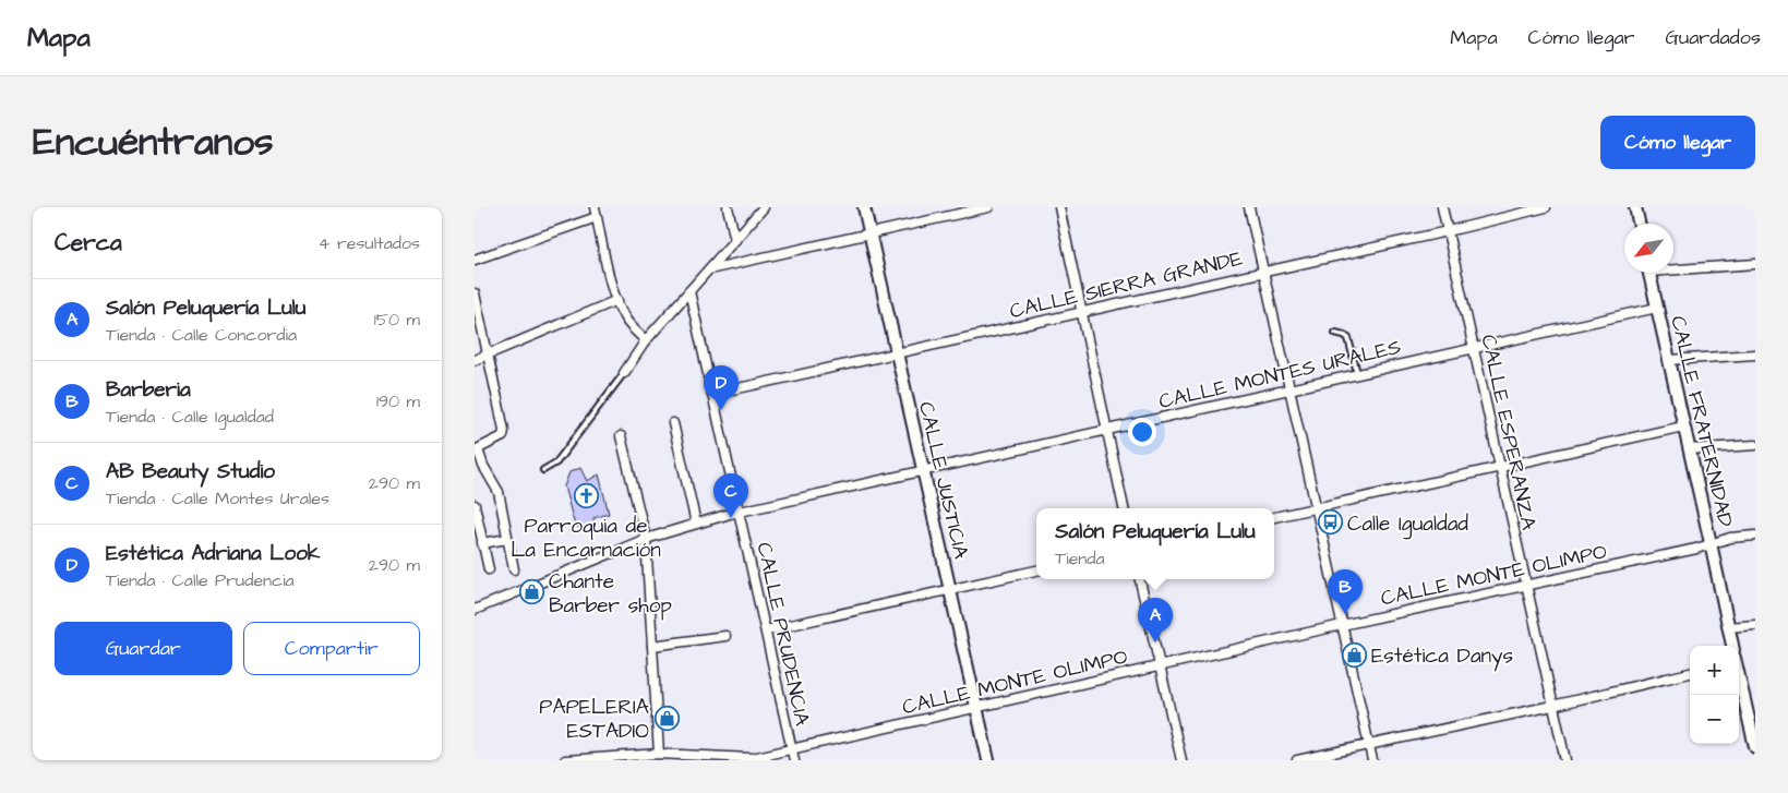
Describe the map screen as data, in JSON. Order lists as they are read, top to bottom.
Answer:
{
  "streets": {
    "street": [
      "CALLE SIERRA GRANDE",
      "CALLE MONTES URALES",
      "CALLE FRATERNIDAD",
      "CALLE ESPERANZA",
      "CALLE JUSTICIA",
      "CALLE MONTE OLIMPO",
      "CALLE PRUDENCIA"
    ]
  },
  "crossings": [
    ["CALLE SIERRA GRANDE", "CALLE ESPERANZA"],
    ["CALLE SIERRA GRANDE", "CALLE JUSTICIA"],
    ["CALLE SIERRA GRANDE", "CALLE PRUDENCIA"],
    ["CALLE MONTES URALES", "CALLE FRATERNIDAD"],
    ["CALLE MONTES URALES", "CALLE ESPERANZA"],
    ["CALLE MONTES URALES", "CALLE JUSTICIA"],
    ["CALLE MONTES URALES", "CALLE PRUDENCIA"],
    ["CALLE FRATERNIDAD", "CALLE MONTE OLIMPO"],
    ["CALLE ESPERANZA", "CALLE MONTE OLIMPO"],
    ["CALLE JUSTICIA", "CALLE MONTE OLIMPO"],
    ["CALLE MONTE OLIMPO", "CALLE PRUDENCIA"]
  ],
  "places": {
    "church": ["Parroquia de La Encarnación"],
    "bus stop": ["Calle Igualdad"],
    "shop": ["Chante Barber shop", "Estética Danys", "PAPELERIA ESTADIO"]
  },
  "north": "bottom left",
  "page": {
    "header": "Mapa",
    "nav": ["Mapa", "Cómo llegar", "Guardados"],
    "title": "Encuéntranos",
    "buttons": [
      "Cómo llegar",
      ["Guardar", "Compartir"]
    ],
    "heading": ["Cerca", "4 resultados"],
    "list": [
      {
        "mark": "A",
        "name": "Salón Peluquería Lulu",
        "note": "Tienda · Calle Concordia",
        "value": "150 m"
      },
      {
        "mark": "B",
        "name": "Barberia",
        "note": "Tienda · Calle Igualdad",
        "value": "190 m"
      },
      {
        "mark": "C",
        "name": "AB Beauty Studio",
        "note": "Tienda · Calle Montes Urales",
        "value": "290 m"
      },
      {
        "mark": "D",
        "name": "Estética Adriana Look",
        "note": "Tienda · Calle Prudencia",
        "value": "290 m"
      }
    ],
    "pins": [
      "D",
      "C",
      "B",
      "A"
    ],
    "popup": ["Salón Peluquería Lulu", "Tienda"],
    "map_buttons": ["+", "−"]
  }
}
